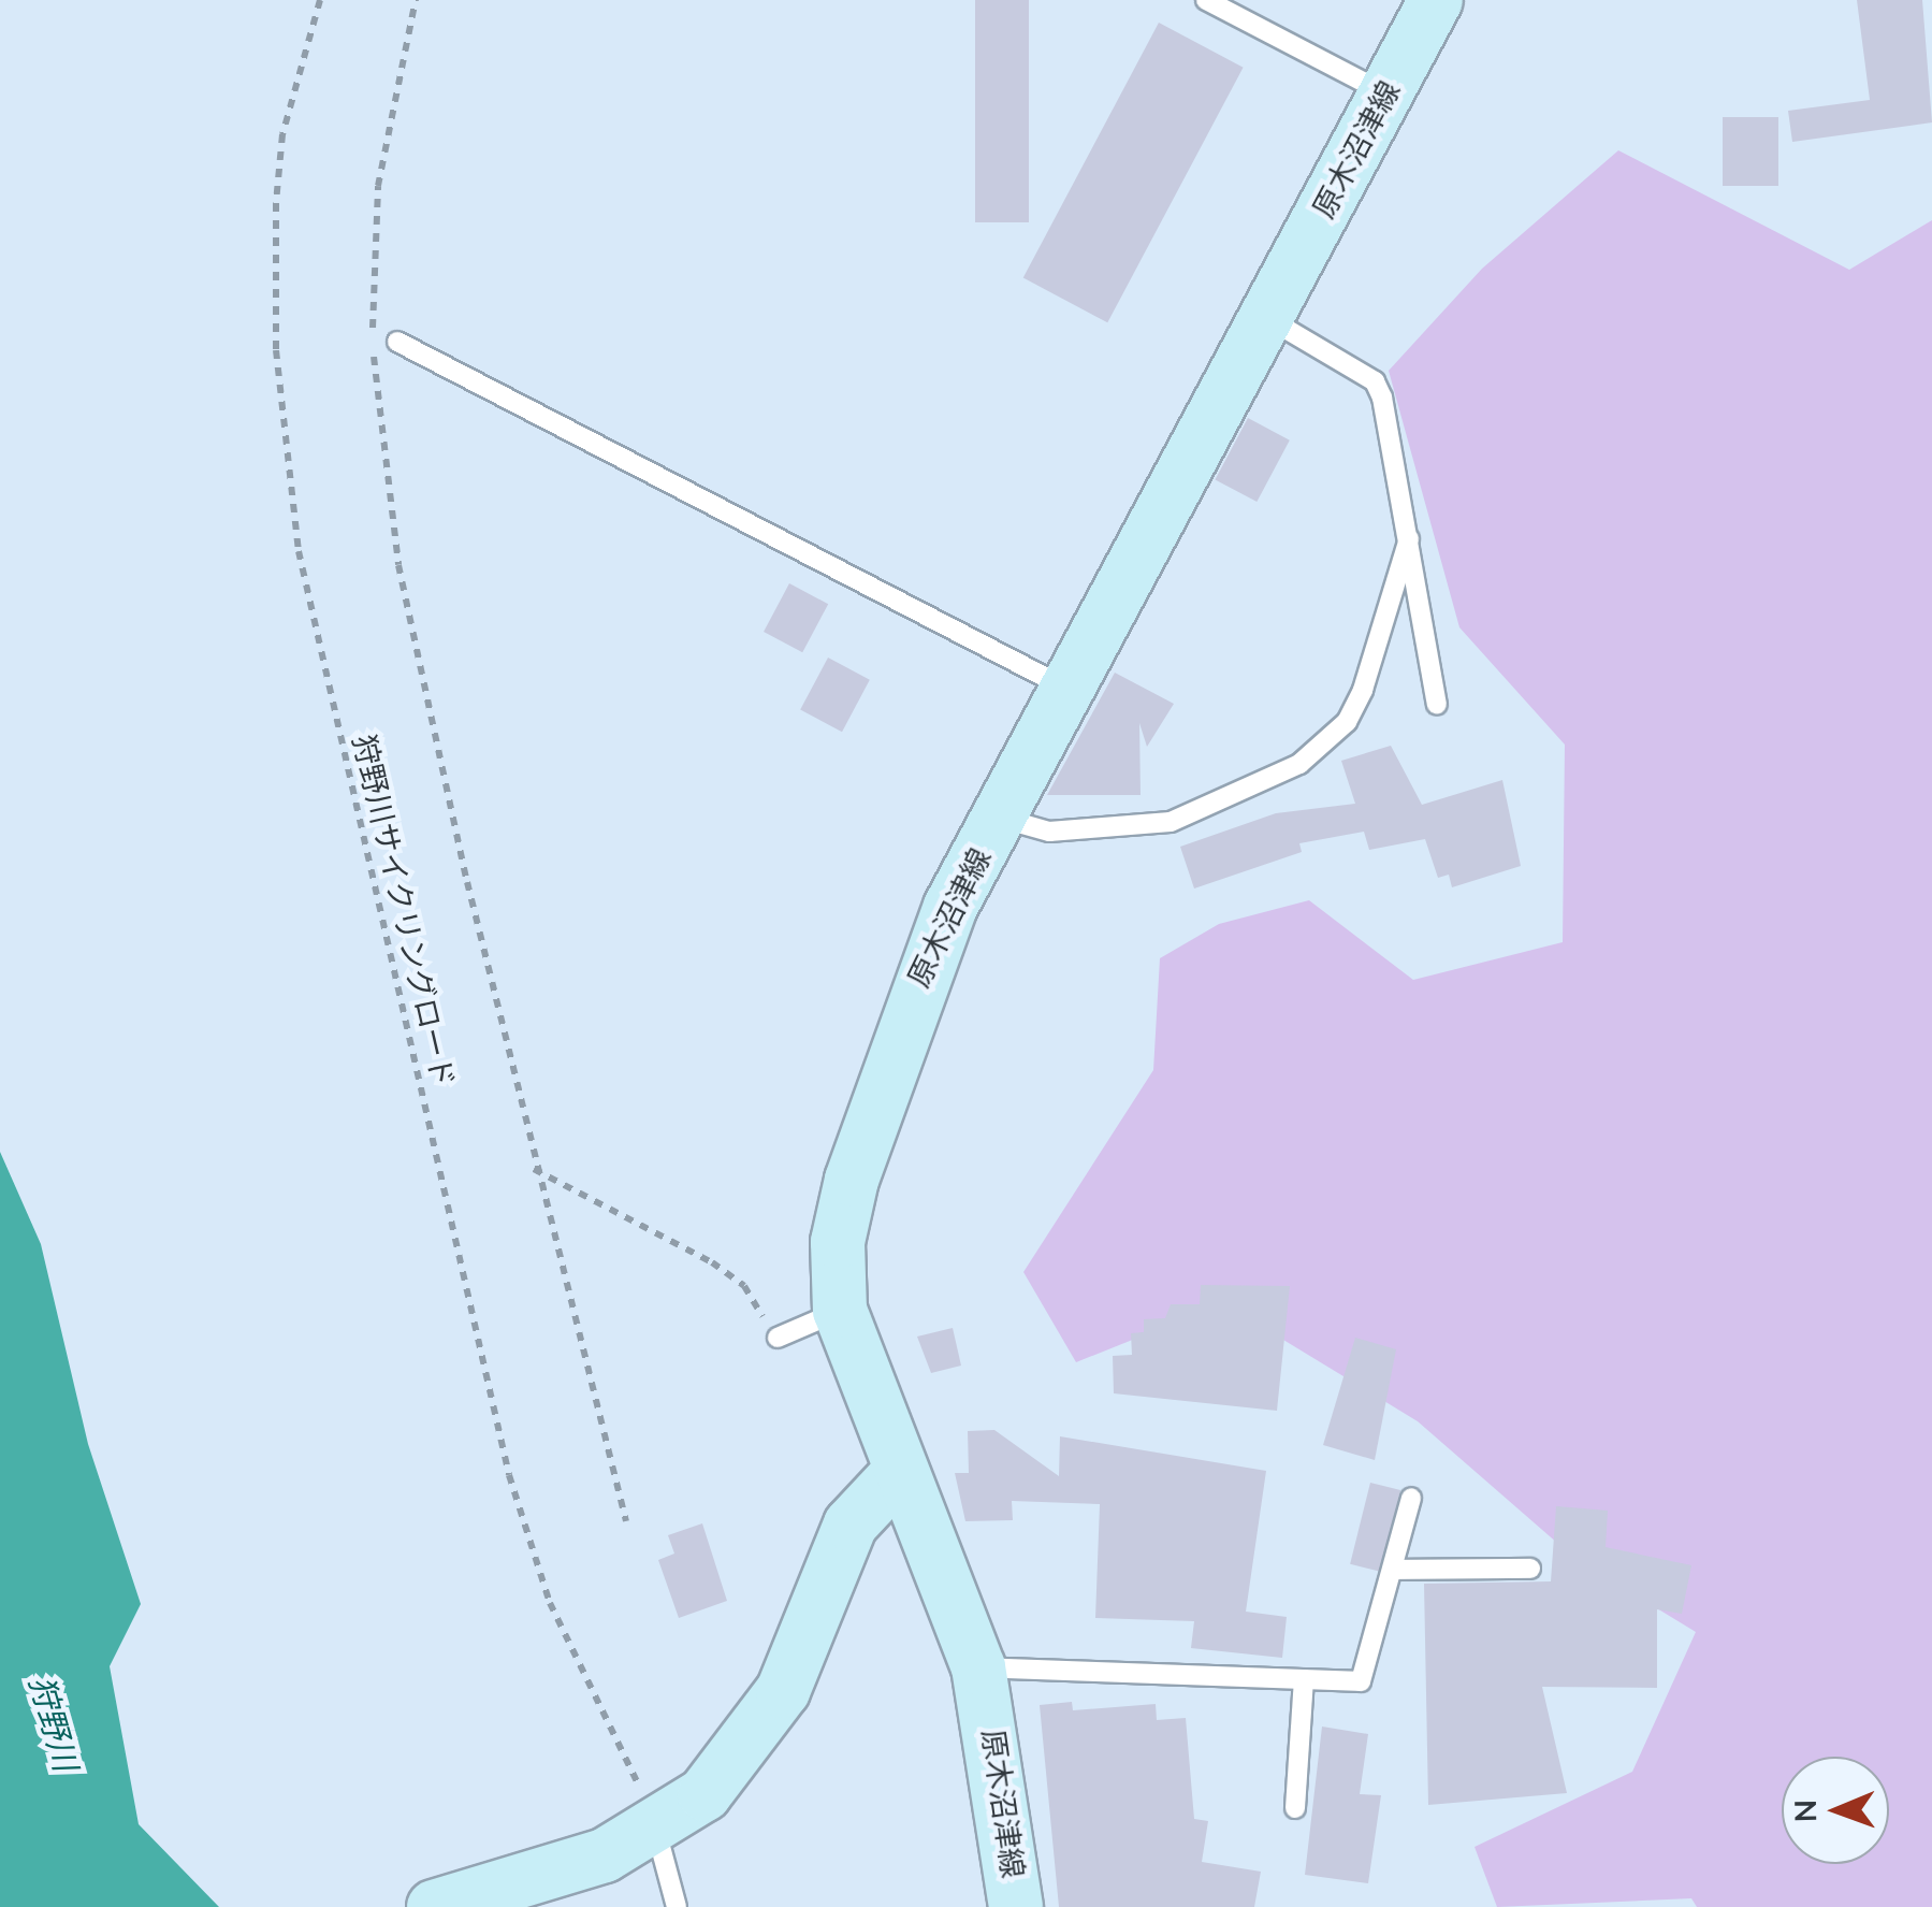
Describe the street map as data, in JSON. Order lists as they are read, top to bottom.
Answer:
{
  "streets": {
    "main road": ["原木沼津線"],
    "path": ["狩野川サイクリングロード"]
  },
  "water": ["狩野川"],
  "north": "left"
}
